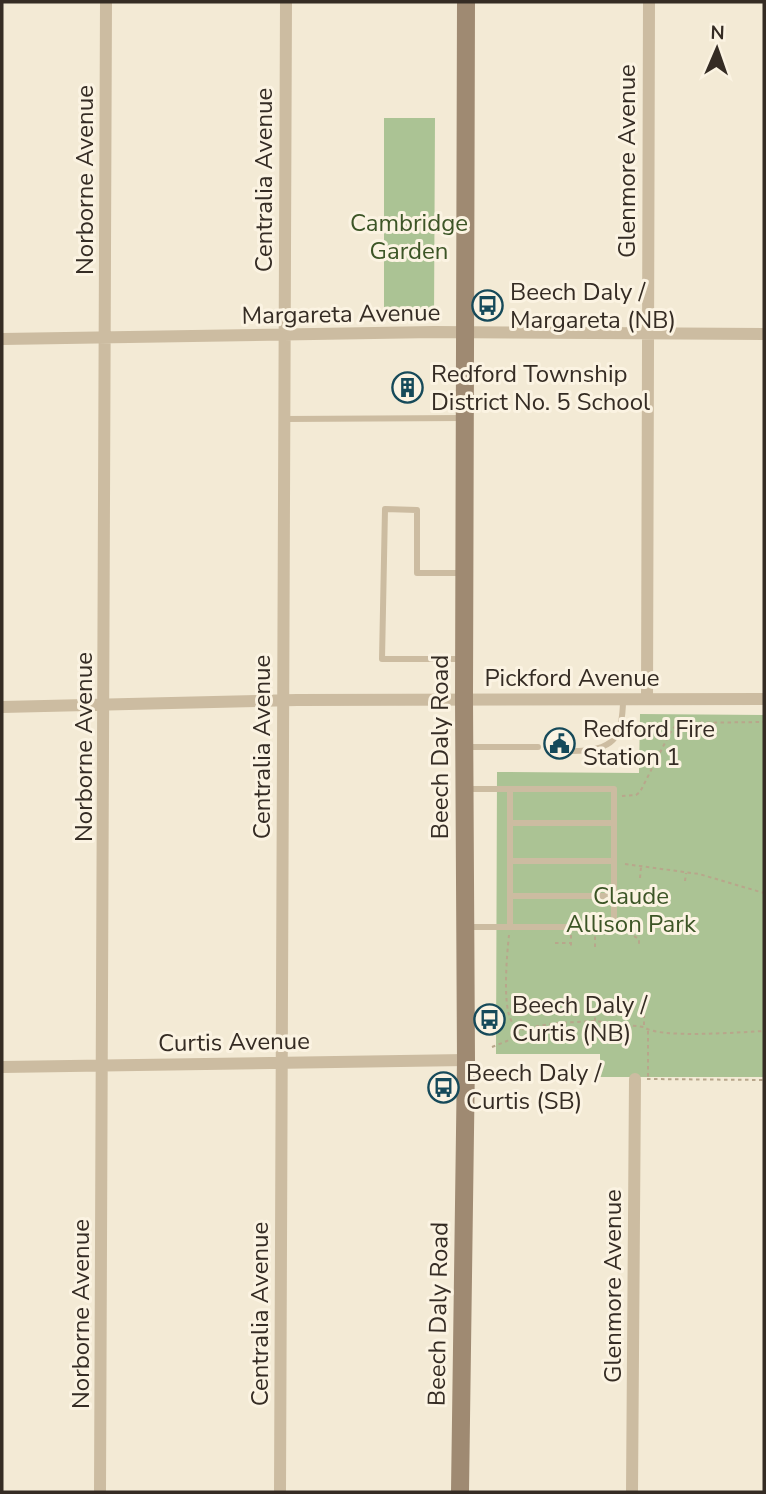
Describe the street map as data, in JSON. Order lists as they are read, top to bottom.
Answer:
{
  "streets": {
    "main road": ["Beech Daly Road"],
    "street": [
      "Glenmore Avenue",
      "Norborne Avenue",
      "Centralia Avenue",
      "Margareta Avenue",
      "Pickford Avenue",
      "Curtis Avenue"
    ]
  },
  "crossings": [
    ["Glenmore Avenue", "Margareta Avenue"],
    ["Glenmore Avenue", "Pickford Avenue"],
    ["Norborne Avenue", "Margareta Avenue"],
    ["Norborne Avenue", "Pickford Avenue"],
    ["Norborne Avenue", "Curtis Avenue"],
    ["Centralia Avenue", "Margareta Avenue"],
    ["Centralia Avenue", "Pickford Avenue"],
    ["Centralia Avenue", "Curtis Avenue"],
    ["Margareta Avenue", "Beech Daly Road"],
    ["Pickford Avenue", "Beech Daly Road"],
    ["Beech Daly Road", "Curtis Avenue"]
  ],
  "parks": ["Cambridge Garden", "Claude Allison Park"],
  "places": {
    "bus stop": ["Beech Daly / Margareta (NB)", "Beech Daly / Curtis (NB)", "Beech Daly / Curtis (SB)"],
    "building": ["Redford Township District No. 5 School"],
    "public building": ["Redford Fire Station 1"]
  },
  "north": "top"
}
